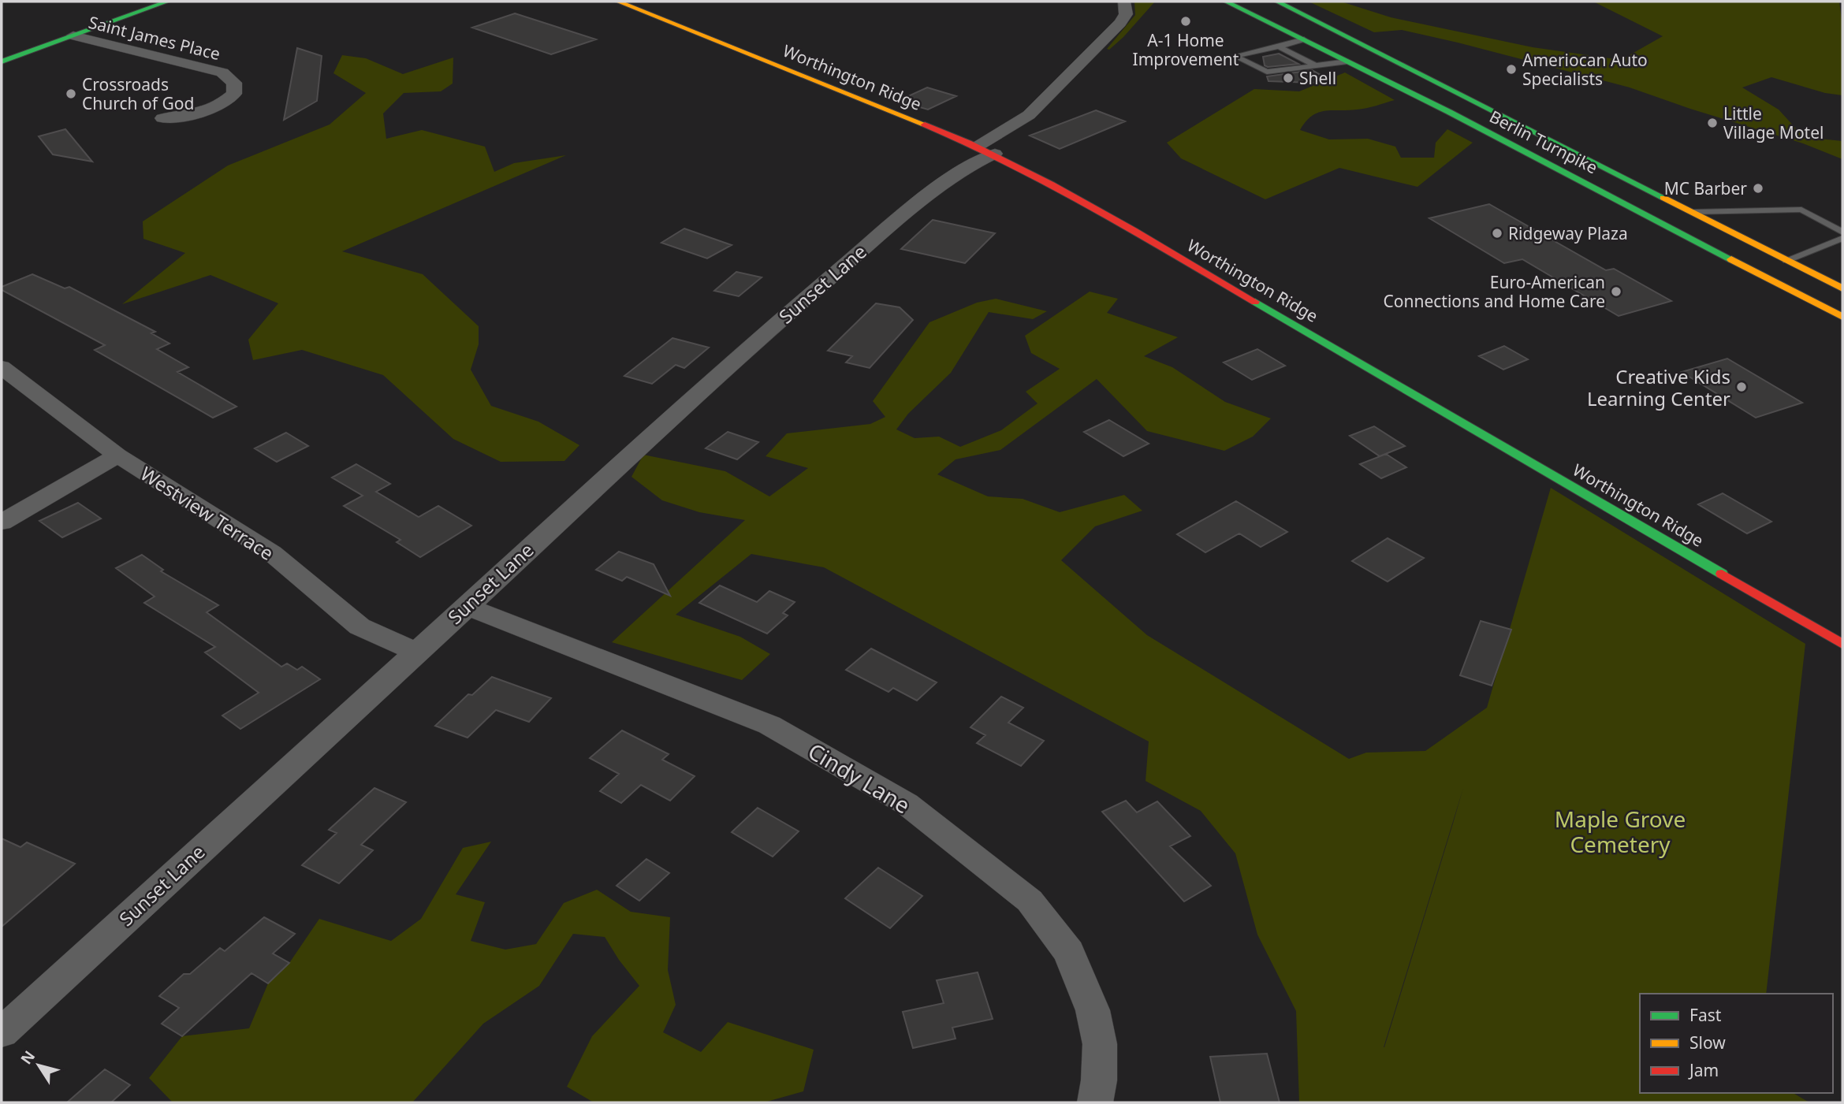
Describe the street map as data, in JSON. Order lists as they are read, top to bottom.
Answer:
{
  "streets": {
    "main road": ["Worthington Ridge", "Berlin Turnpike"],
    "street": [
      "Saint James Place",
      "Sunset Lane",
      "Westview Terrace",
      "Cindy Lane"
    ]
  },
  "crossings": [
    ["Worthington Ridge", "Sunset Lane"],
    ["Sunset Lane", "Westview Terrace"],
    ["Sunset Lane", "Cindy Lane"]
  ],
  "parks": ["Maple Grove Cemetery"],
  "places": [
    "A-1 Home Improvement",
    "Ameriocan Auto Specialists",
    "Shell",
    "Crossroads Church of God",
    "Little Village Motel",
    "MC Barber",
    "Ridgeway Plaza",
    "Euro-American Connections and Home Care",
    "Creative Kids Learning Center"
  ],
  "legend": ["Fast", "Slow", "Jam"],
  "north": "top left"
}
